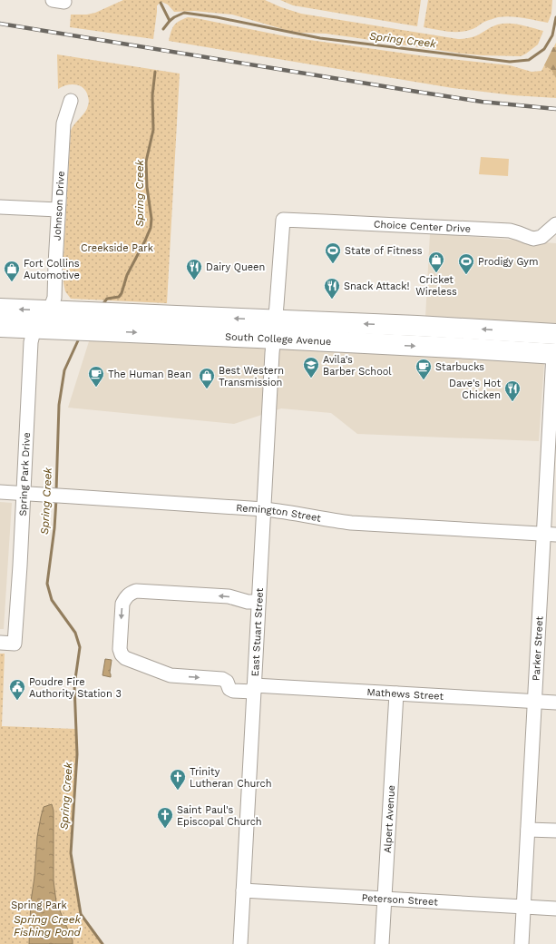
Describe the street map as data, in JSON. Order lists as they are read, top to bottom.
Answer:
{
  "streets": {
    "highway": ["South College Avenue"],
    "street": [
      "Johnson Drive",
      "Choice Center Drive",
      "Spring Park Drive",
      "Remington Street",
      "East Stuart Street",
      "Parker Street",
      "Mathews Street",
      "Alpert Avenue",
      "Peterson Street"
    ]
  },
  "crossings": [
    ["Johnson Drive", "South College Avenue"],
    ["Johnson Drive", "Spring Park Drive"],
    ["Choice Center Drive", "East Stuart Street"],
    ["South College Avenue", "Spring Park Drive"],
    ["South College Avenue", "East Stuart Street"],
    ["South College Avenue", "Parker Street"],
    ["Spring Park Drive", "Remington Street"],
    ["Remington Street", "East Stuart Street"],
    ["Remington Street", "Parker Street"],
    ["East Stuart Street", "Mathews Street"],
    ["East Stuart Street", "Peterson Street"],
    ["Parker Street", "Mathews Street"],
    ["Parker Street", "Peterson Street"],
    ["Mathews Street", "Alpert Avenue"],
    ["Alpert Avenue", "Peterson Street"]
  ],
  "water": ["Spring Creek", "Spring Creek Fishing Pond"],
  "parks": ["Creekside Park", "Spring Park"],
  "places": {
    "sports": ["State of Fitness", "Prodigy Gym"],
    "shop": ["Cricket Wireless", "Fort Collins Automotive", "Best Western Transmission"],
    "restaurant": ["Dairy Queen", "Snack Attack!", "Dave's Hot Chicken"],
    "school or university": ["Avila's Barber School"],
    "cafe": ["Starbucks", "The Human Bean"],
    "public building": ["Poudre Fire Authority Station 3"],
    "church": ["Trinity Lutheran Church", "Saint Paul's Episcopal Church"]
  }
}
